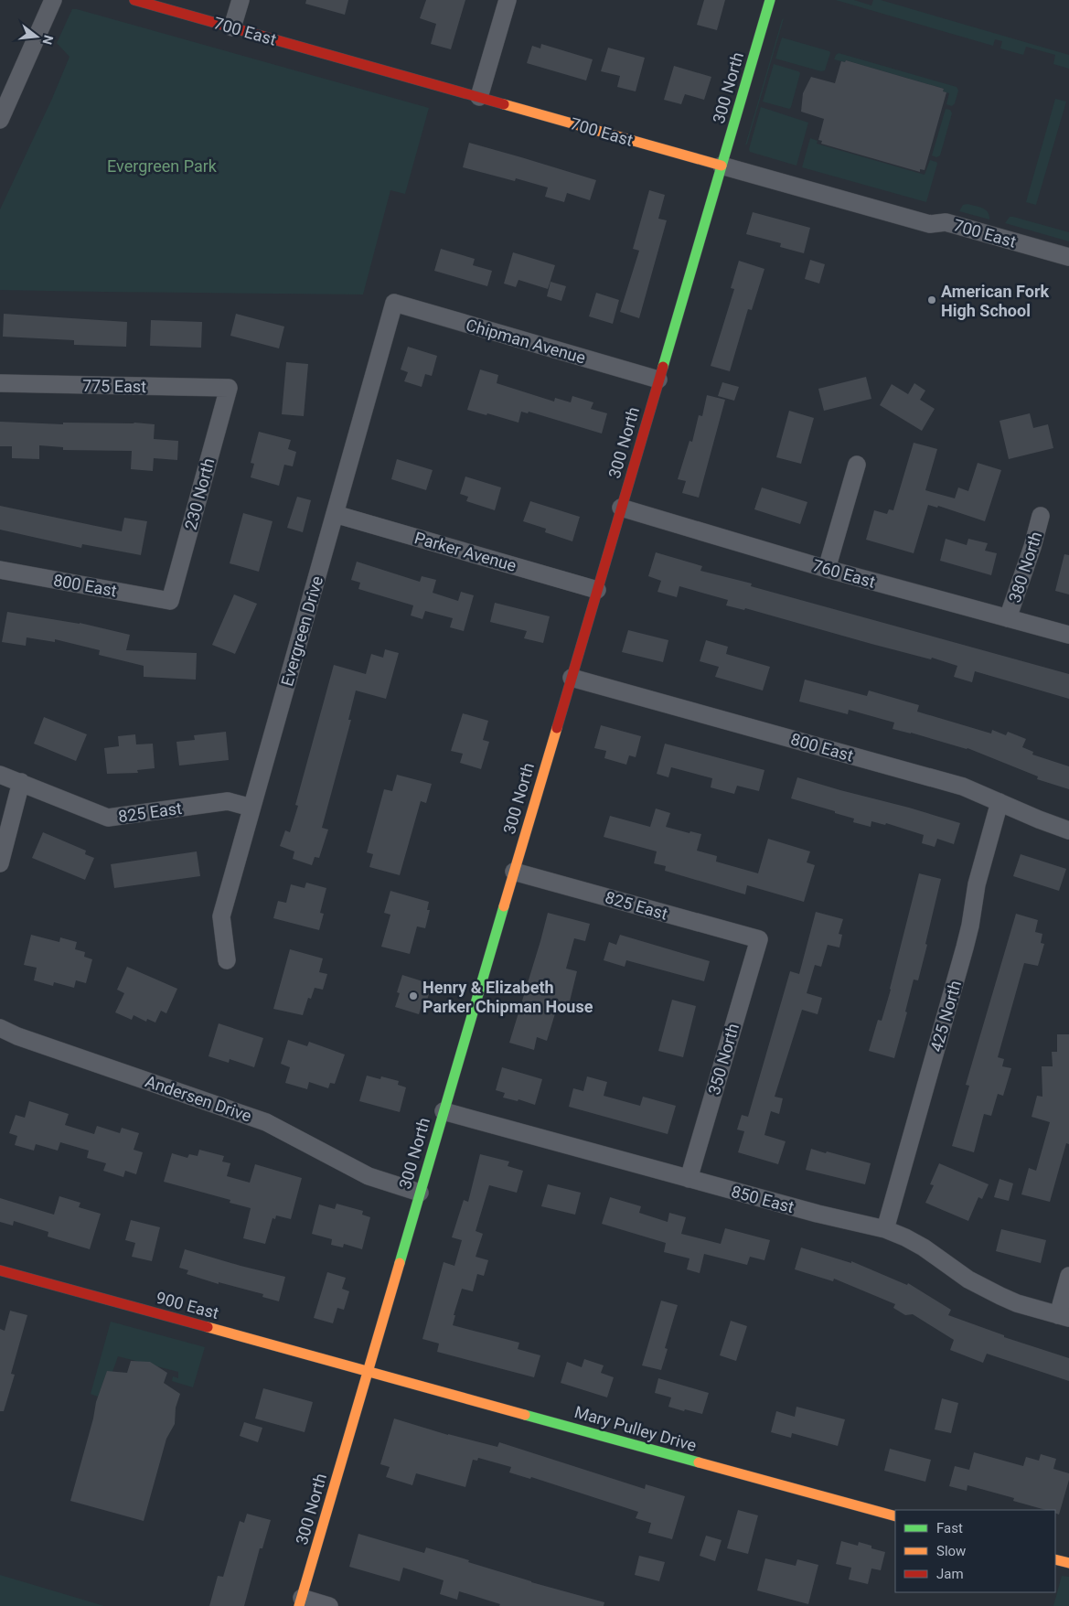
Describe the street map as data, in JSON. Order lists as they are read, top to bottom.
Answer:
{
  "streets": {
    "street": [
      "700 East",
      "300 North",
      "Chipman Avenue",
      "775 East",
      "230 North",
      "Parker Avenue",
      "380 North",
      "760 East",
      "800 East",
      "Evergreen Drive",
      "825 East",
      "425 North",
      "350 North",
      "Andersen Drive",
      "850 East",
      "900 East",
      "Mary Pulley Drive"
    ]
  },
  "crossings": [
    ["700 East", "300 North"],
    ["300 North", "Chipman Avenue"],
    ["300 North", "Parker Avenue"],
    ["300 North", "760 East"],
    ["300 North", "800 East"],
    ["300 North", "825 East"],
    ["300 North", "Andersen Drive"],
    ["300 North", "850 East"],
    ["300 North", "900 East"],
    ["300 North", "Mary Pulley Drive"],
    ["Chipman Avenue", "Evergreen Drive"],
    ["775 East", "230 North"],
    ["230 North", "800 East"],
    ["Parker Avenue", "Evergreen Drive"],
    ["380 North", "760 East"],
    ["800 East", "425 North"],
    ["Evergreen Drive", "825 East"],
    ["825 East", "350 North"],
    ["425 North", "850 East"],
    ["350 North", "850 East"],
    ["900 East", "Mary Pulley Drive"]
  ],
  "parks": ["Evergreen Park"],
  "places": ["American Fork High School", "Henry & Elizabeth Parker Chipman House"],
  "legend": ["Fast", "Slow", "Jam"],
  "north": "right"
}
